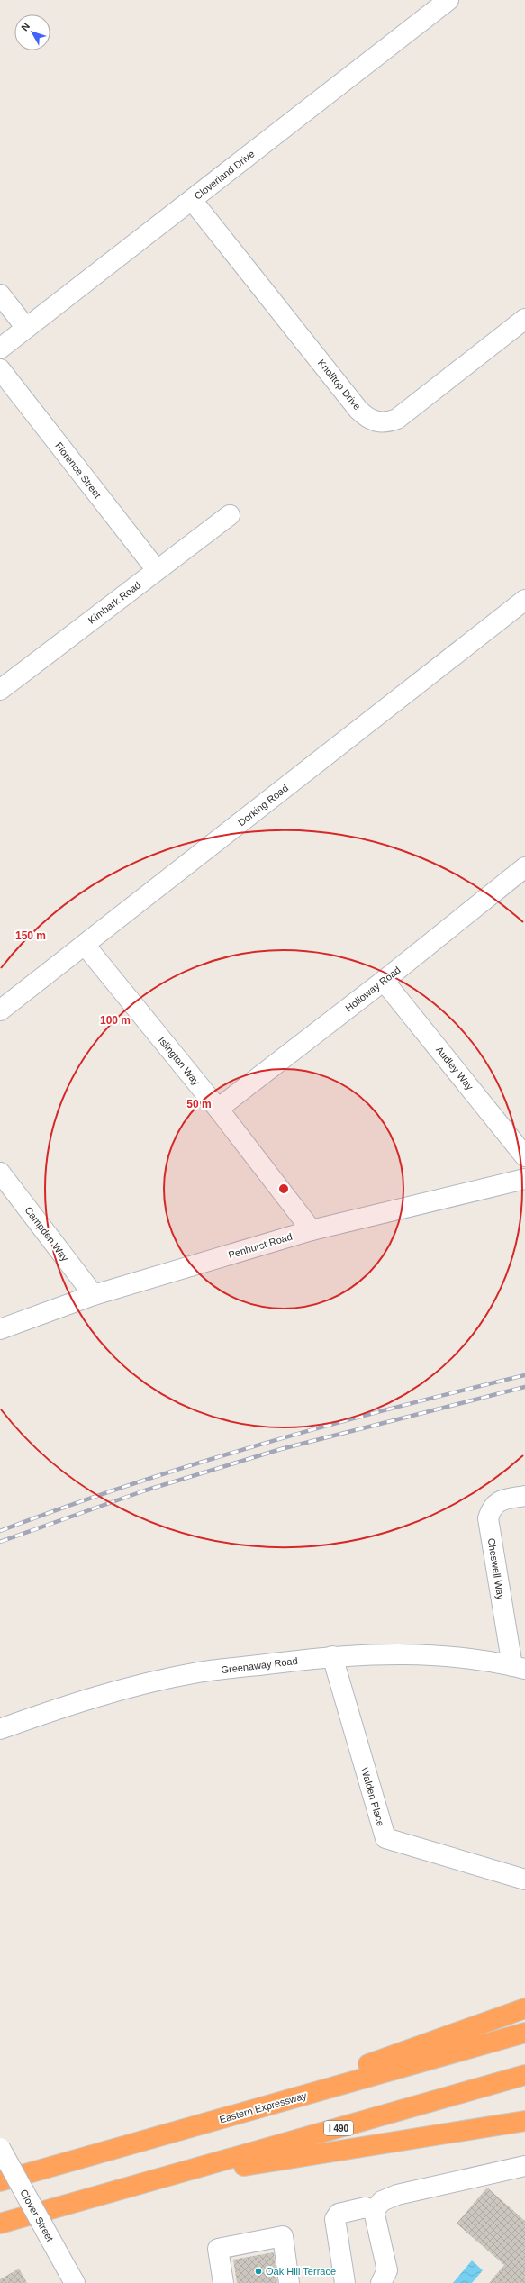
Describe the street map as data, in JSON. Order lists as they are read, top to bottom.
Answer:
{
  "streets": {
    "highway": ["Eastern Expressway", "I 490"],
    "street": [
      "Cloverland Drive",
      "Knolltop Drive",
      "Florence Street",
      "Kimbark Road",
      "Dorking Road",
      "Holloway Road",
      "Islington Way",
      "Audley Way",
      "Campden Way",
      "Penhurst Road",
      "Cheswell Way",
      "Greenaway Road",
      "Walden Place",
      "Clover Street"
    ]
  },
  "crossings": [
    ["Cloverland Drive", "Knolltop Drive"],
    ["Florence Street", "Kimbark Road"],
    ["Dorking Road", "Islington Way"],
    ["Holloway Road", "Islington Way"],
    ["Holloway Road", "Audley Way"],
    ["Islington Way", "Penhurst Road"],
    ["Campden Way", "Penhurst Road"],
    ["Cheswell Way", "Greenaway Road"],
    ["Greenaway Road", "Walden Place"]
  ],
  "places": ["Oak Hill Terrace"],
  "north": "top left",
  "rings": ["150 m", "100 m", "50 m"]
}
